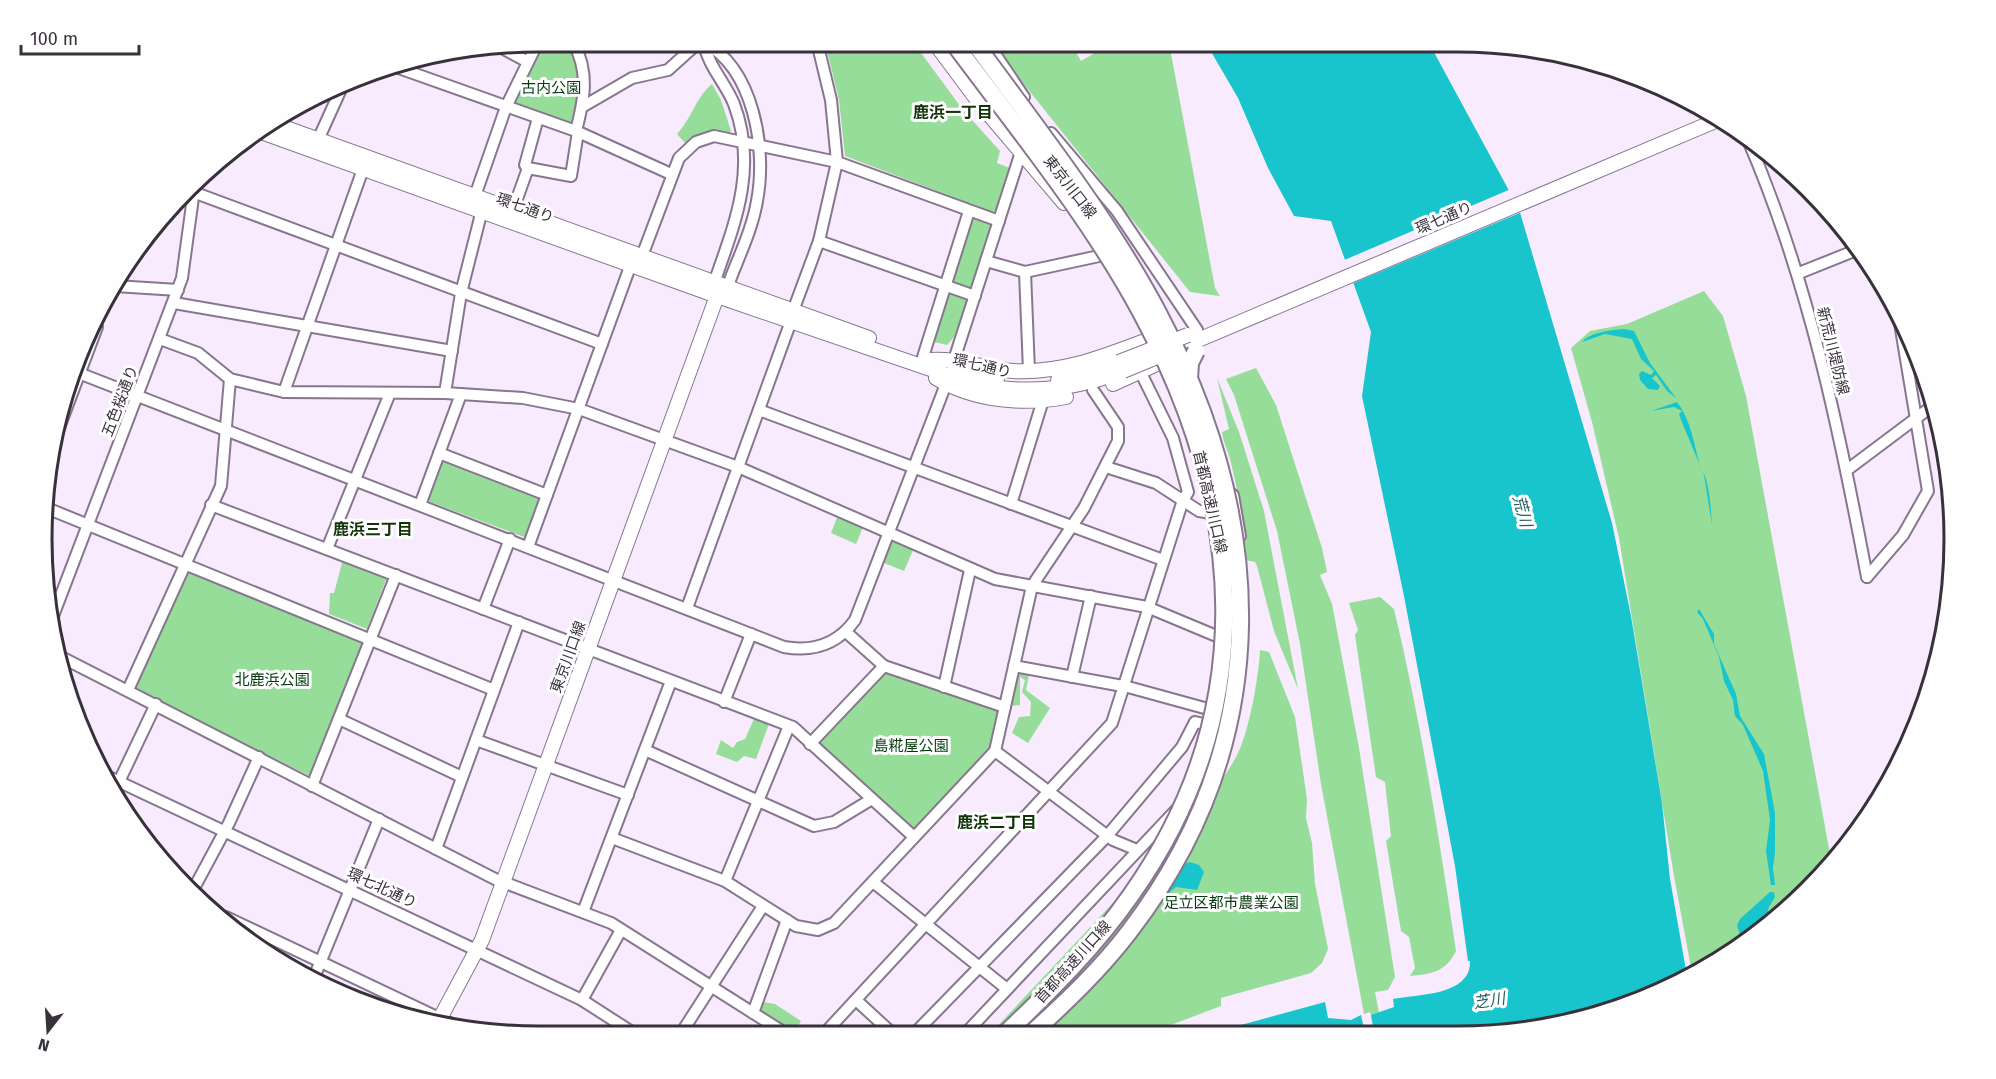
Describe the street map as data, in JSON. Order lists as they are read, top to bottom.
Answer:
{
  "streets": {
    "highway": ["首都高速川口線"],
    "main road": ["東京川口線", "環七通り"],
    "street": ["新荒川堤防線", "五色桜通り", "環七北通り"]
  },
  "crossings": [
    ["東京川口線", "環七通り"],
    ["東京川口線", "環七北通り"]
  ],
  "districts": ["鹿浜一丁目", "鹿浜三丁目", "鹿浜二丁目"],
  "water": ["荒川", "芝川"],
  "parks": [
    "古内公園",
    "北鹿浜公園",
    "島糀屋公園",
    "足立区都市農業公園"
  ],
  "scale_bar": "100 m",
  "north": "bottom"
}
